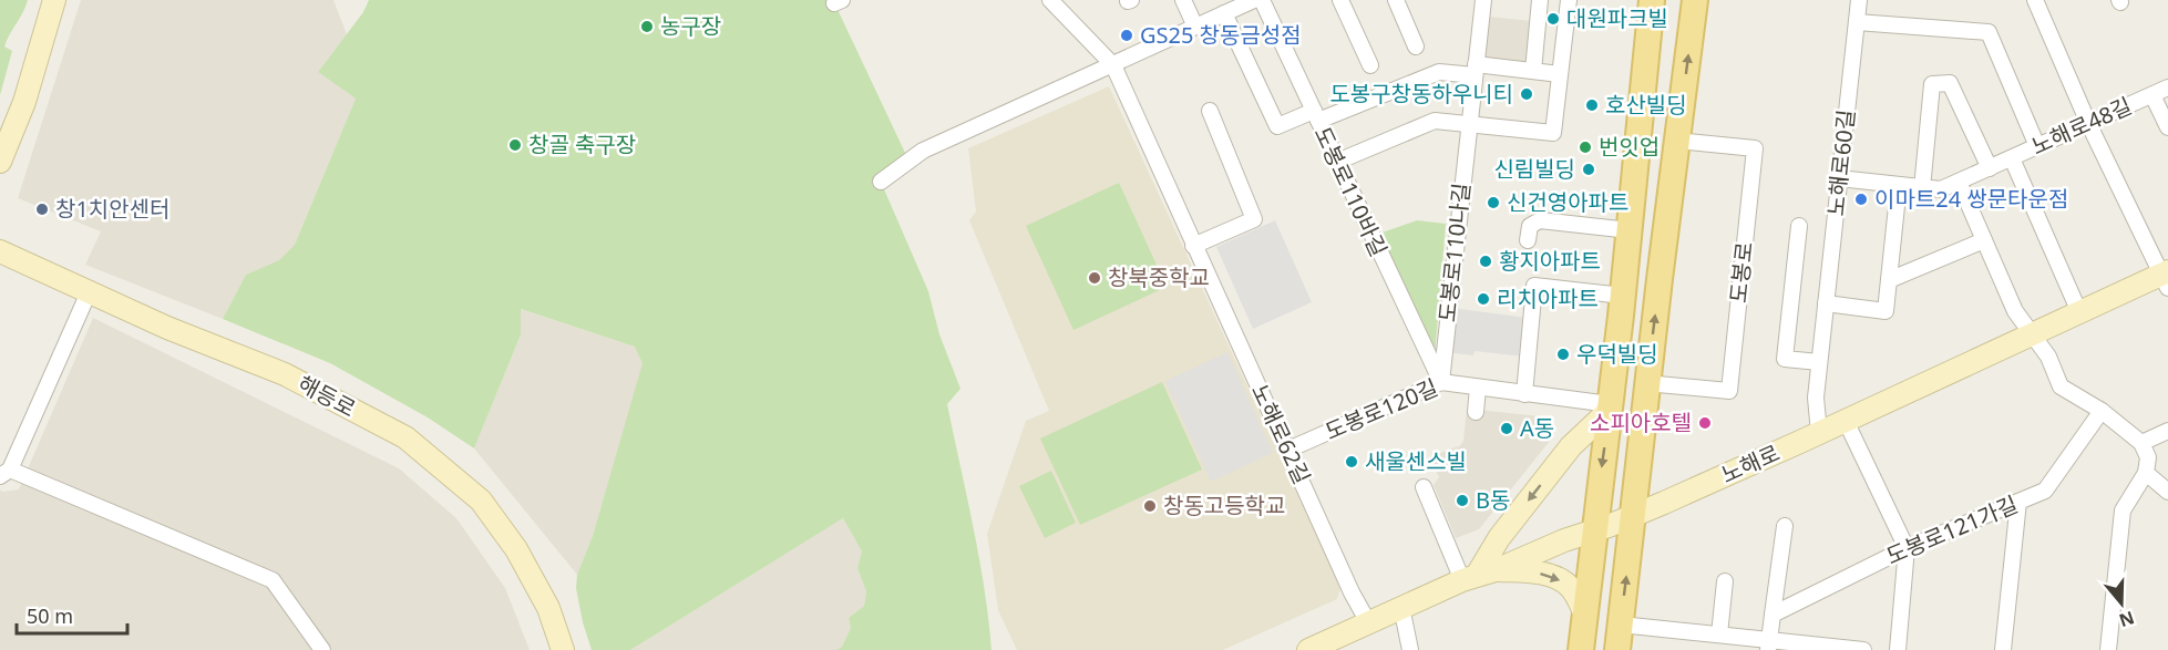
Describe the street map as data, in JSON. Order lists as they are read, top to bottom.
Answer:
{
  "streets": {
    "main road": ["해등로", "노해로"],
    "street": [
      "노해로48길",
      "노해로60길",
      "도봉로110바길",
      "도봉로110나길",
      "도봉로",
      "도봉로120길",
      "노해로62길",
      "도봉로121가길"
    ]
  },
  "crossings": [
    ["노해로48길", "노해로60길"],
    ["노해로48길", "노해로"],
    ["노해로60길", "노해로"],
    ["도봉로110바길", "도봉로110나길"],
    ["도봉로110바길", "도봉로120길"],
    ["도봉로110나길", "도봉로120길"],
    ["도봉로120길", "노해로62길"],
    ["노해로62길", "노해로"]
  ],
  "places": [
    "대원파크빌",
    "농구장",
    "GS25 창동금성점",
    "도봉구창동하우니티",
    "호산빌딩",
    "창골 축구장",
    "번잇업",
    "신림빌딩",
    "이마트24 쌍문타운점",
    "신건영아파트",
    "창1치안센터",
    "황지아파트",
    "창북중학교",
    "리치아파트",
    "우덕빌딩",
    "소피아호텔",
    "A동",
    "새울센스빌",
    "B동",
    "창동고등학교"
  ],
  "scale_bar": "50 m",
  "north": "bottom"
}
